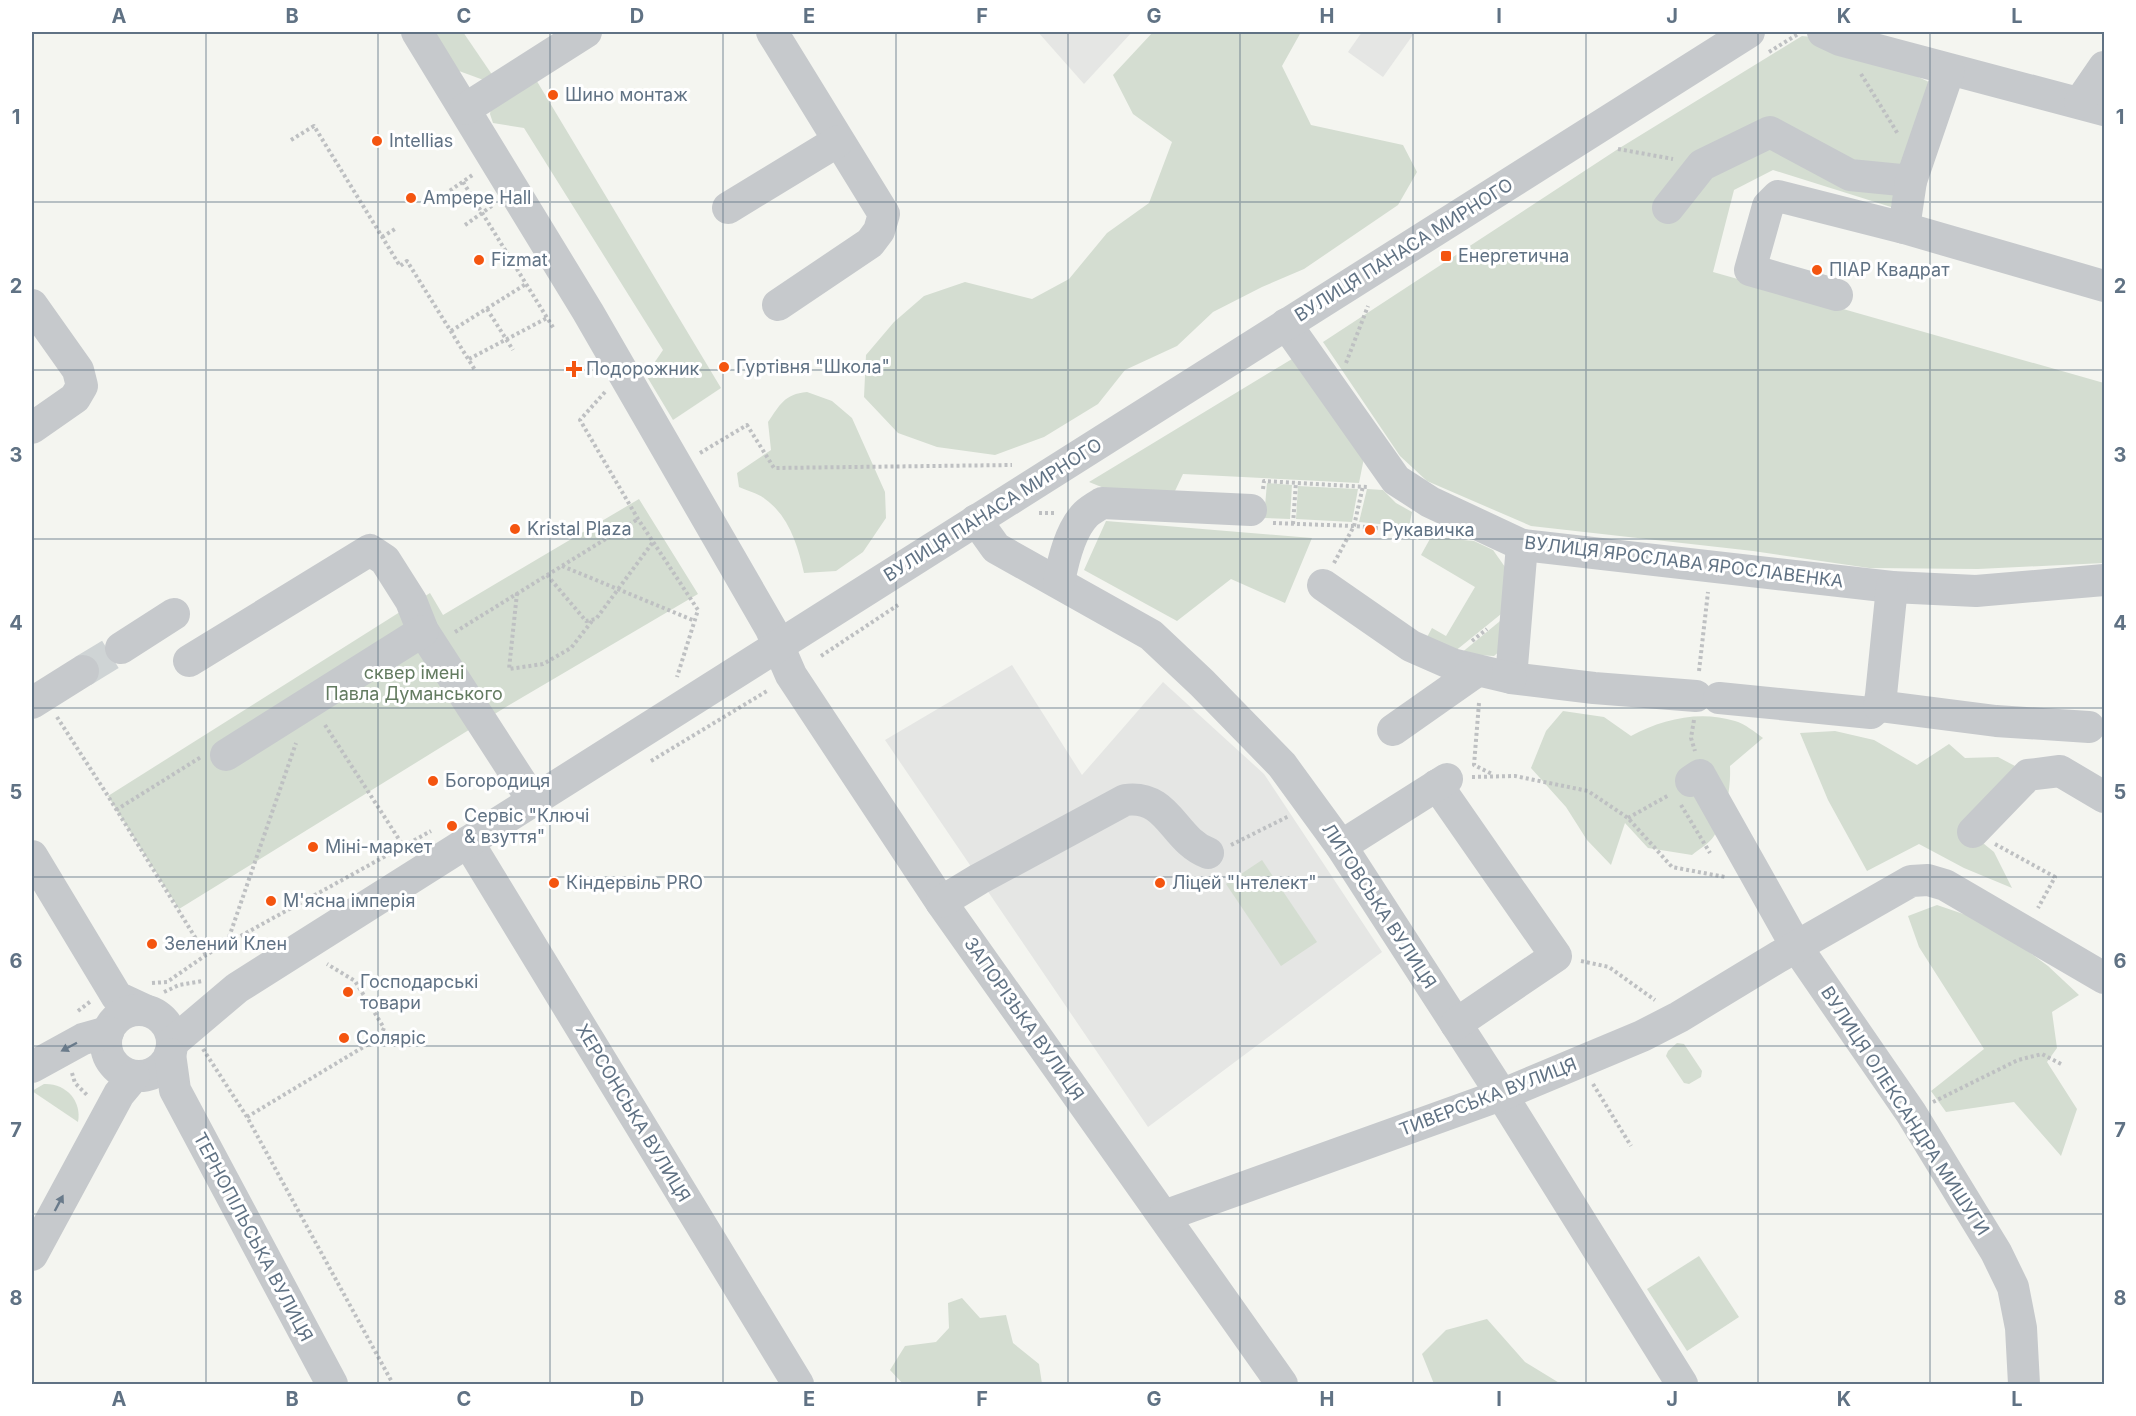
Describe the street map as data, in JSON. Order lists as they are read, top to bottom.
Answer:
{
  "streets": {
    "street": [
      "ВУЛИЦЯ ПАНАСА МИРНОГО",
      "ВУЛИЦЯ ЯРОСЛАВА ЯРОСЛАВЕНКА",
      "ЛИТОВСЬКА ВУЛИЦЯ",
      "ЗАПОРІЗЬКА ВУЛИЦЯ",
      "ТИВЕРСЬКА ВУЛИЦЯ",
      "ВУЛИЦЯ ОЛЕКСАНДРА МИШУГИ",
      "ХЕРСОНСЬКА ВУЛИЦЯ",
      "ТЕРНОПІЛЬСЬКА ВУЛИЦЯ"
    ]
  },
  "crossings": [
    ["ВУЛИЦЯ ПАНАСА МИРНОГО", "ВУЛИЦЯ ЯРОСЛАВА ЯРОСЛАВЕНКА"],
    ["ВУЛИЦЯ ПАНАСА МИРНОГО", "ЛИТОВСЬКА ВУЛИЦЯ"],
    ["ВУЛИЦЯ ПАНАСА МИРНОГО", "ЗАПОРІЗЬКА ВУЛИЦЯ"],
    ["ВУЛИЦЯ ПАНАСА МИРНОГО", "ХЕРСОНСЬКА ВУЛИЦЯ"],
    ["ВУЛИЦЯ ПАНАСА МИРНОГО", "ТЕРНОПІЛЬСЬКА ВУЛИЦЯ"],
    ["ЛИТОВСЬКА ВУЛИЦЯ", "ТИВЕРСЬКА ВУЛИЦЯ"],
    ["ЗАПОРІЗЬКА ВУЛИЦЯ", "ТИВЕРСЬКА ВУЛИЦЯ"],
    ["ТИВЕРСЬКА ВУЛИЦЯ", "ВУЛИЦЯ ОЛЕКСАНДРА МИШУГИ"]
  ],
  "parks": ["сквер імені Павла Думанського"],
  "places": {
    "other": [
      "Шино монтаж",
      "Intellias",
      "Ampepe Hall",
      "Fizmat",
      "ПІАР Квадрат",
      "Гуртівня \"Школа\"",
      "Kristal Plaza",
      "Рукавичка",
      "Богородиця",
      "Сервіс \"Ключі & взуття\"",
      "Міні-маркет",
      "Кіндервіль PRO",
      "Ліцей \"Інтелект\"",
      "М'ясна імперія",
      "Зелений Клен",
      "Господарські товари",
      "Соляріс"
    ],
    "transit": ["Енергетична"],
    "health": ["Подорожник"]
  },
  "grid": {
    "columns": [
      "A",
      "B",
      "C",
      "D",
      "E",
      "F",
      "G",
      "H",
      "I",
      "J",
      "K",
      "L"
    ],
    "rows": [
      "1",
      "2",
      "3",
      "4",
      "5",
      "6",
      "7",
      "8"
    ]
  }
}
